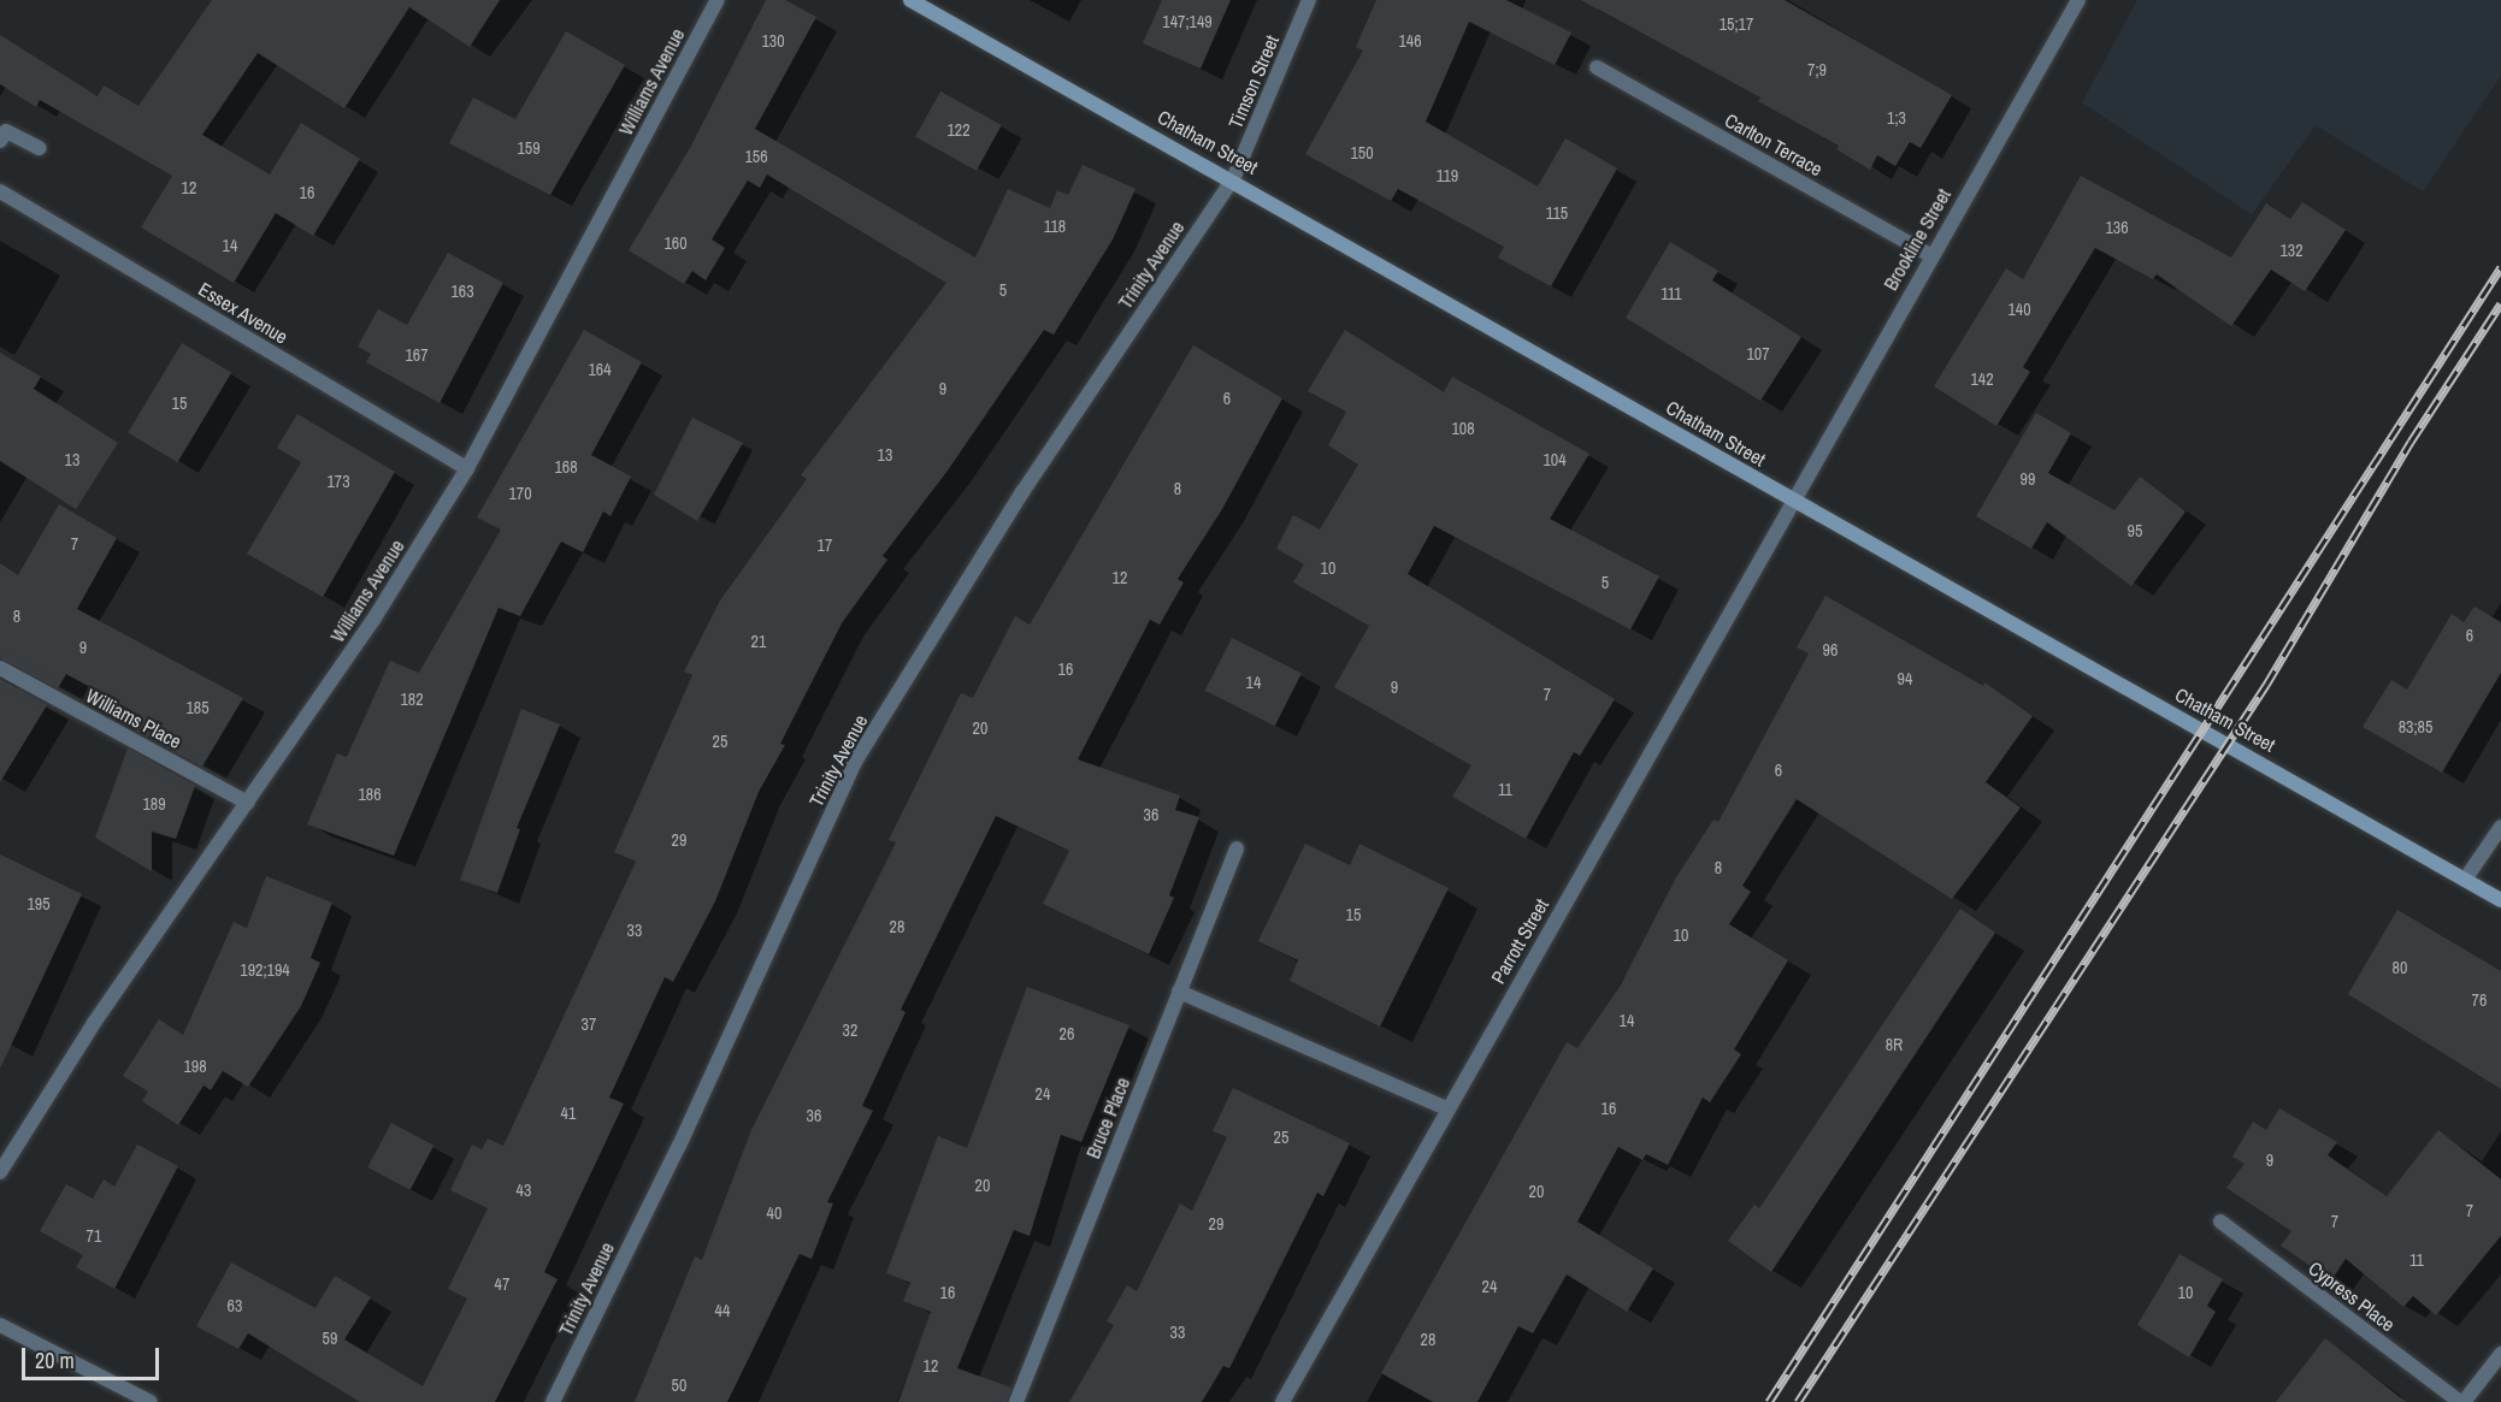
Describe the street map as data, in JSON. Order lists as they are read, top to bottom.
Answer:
{
  "streets": {
    "main road": ["Chatham Street"],
    "street": [
      "Williams Avenue",
      "Timson Street",
      "Carlton Terrace",
      "Brookline Street",
      "Trinity Avenue",
      "Essex Avenue",
      "Williams Place",
      "Parrott Street",
      "Bruce Place",
      "Cypress Place"
    ]
  },
  "crossings": [
    ["Williams Avenue", "Essex Avenue"],
    ["Williams Avenue", "Williams Place"],
    ["Timson Street", "Chatham Street"],
    ["Timson Street", "Trinity Avenue"],
    ["Chatham Street", "Brookline Street"],
    ["Chatham Street", "Trinity Avenue"],
    ["Chatham Street", "Parrott Street"],
    ["Carlton Terrace", "Brookline Street"],
    ["Brookline Street", "Parrott Street"]
  ],
  "house_numbers": [
    "147;149",
    "15;17",
    "130",
    "146",
    "7;9",
    "1;3",
    "122",
    "159",
    "150",
    "156",
    "119",
    "12",
    "16",
    "115",
    "118",
    "136",
    "160",
    "14",
    "132",
    "5",
    "163",
    "111",
    "140",
    "107",
    "167",
    "164",
    "142",
    "9",
    "6",
    "15",
    "108",
    "13",
    "13",
    "104",
    "168",
    "99",
    "173",
    "8",
    "170",
    "95",
    "7",
    "17",
    "10",
    "12",
    "5",
    "8",
    "6",
    "21",
    "9",
    "96",
    "16",
    "94",
    "14",
    "9",
    "7",
    "182",
    "185",
    "83;85",
    "20",
    "25",
    "6",
    "11",
    "186",
    "189",
    "36",
    "29",
    "8",
    "195",
    "15",
    "28",
    "33",
    "10",
    "80",
    "192;194",
    "76",
    "14",
    "37",
    "32",
    "26",
    "8R",
    "198",
    "24",
    "16",
    "41",
    "36",
    "25",
    "9",
    "20",
    "43",
    "20",
    "7",
    "40",
    "7",
    "29",
    "71",
    "11",
    "47",
    "24",
    "16",
    "10",
    "63",
    "44",
    "33",
    "59",
    "28",
    "12",
    "50"
  ],
  "scale_bar": "20 m"
}
